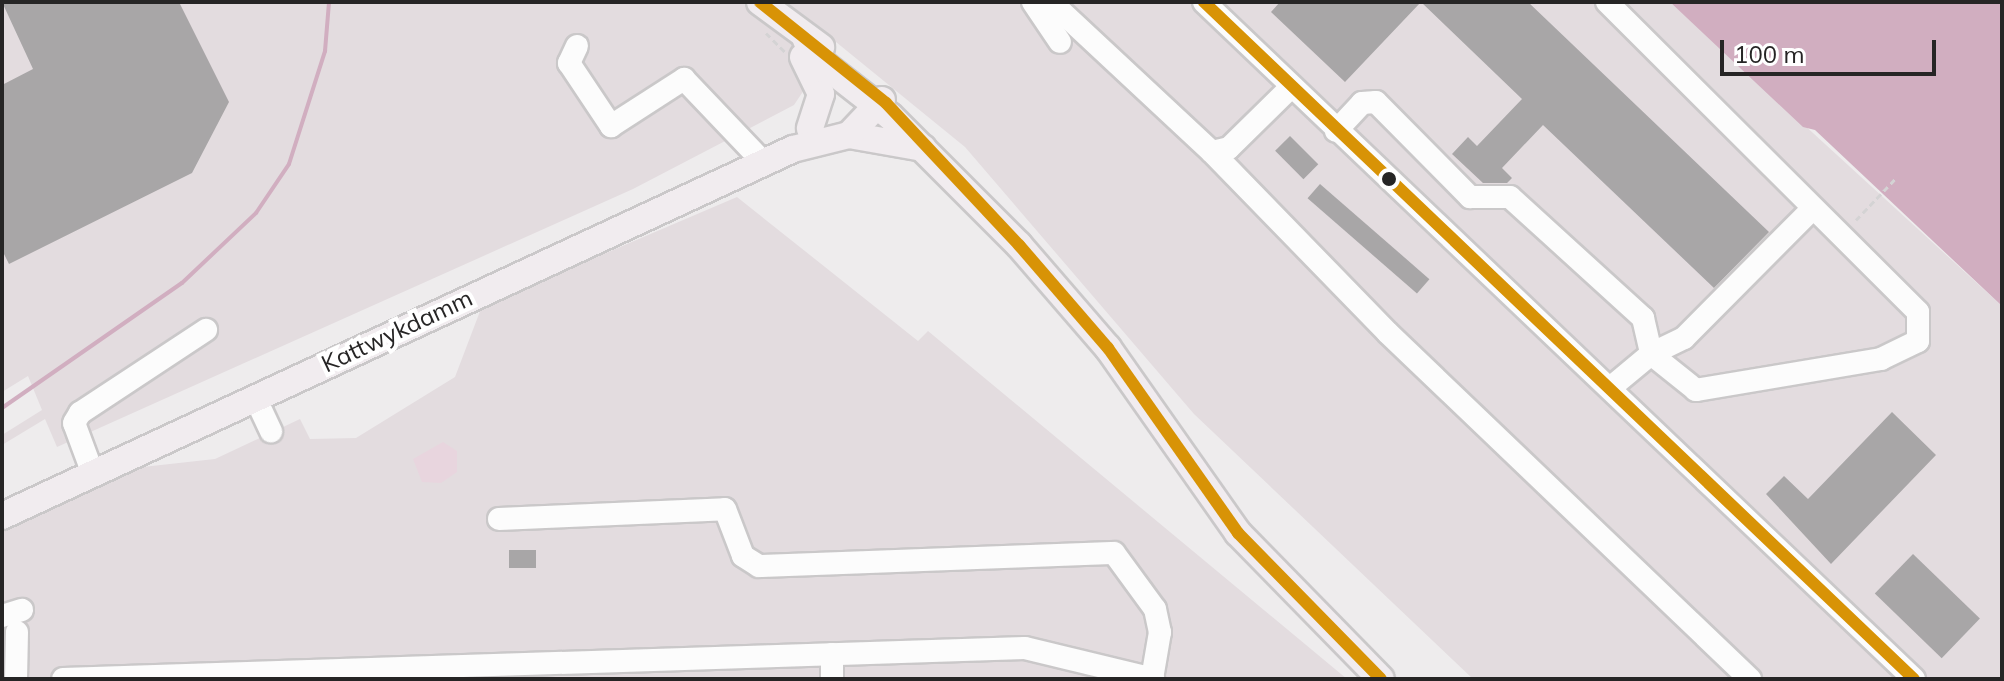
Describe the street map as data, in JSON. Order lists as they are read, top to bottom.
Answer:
{
  "streets": {
    "main road": ["Kattwykdamm"]
  },
  "scale_bar": "100 m"
}
